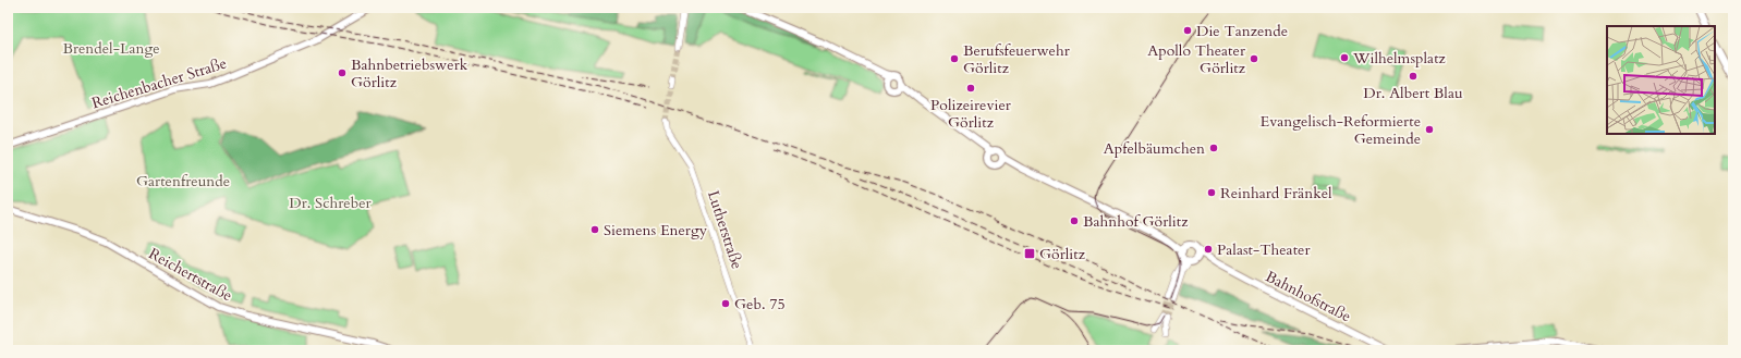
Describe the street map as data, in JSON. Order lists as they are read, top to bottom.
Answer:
{
  "streets": {
    "main road": ["Reichenbacher Straße", "Reichertstraße", "Bahnhofstraße"],
    "street": ["Lutherstraße"]
  },
  "parks": ["Brendel-Lange", "Gartenfreunde", "Dr. Schreber"],
  "places": {
    "other": [
      "Die Tanzende",
      "Wilhelmsplatz",
      "Berufsfeuerwehr Görlitz",
      "Apollo Theater Görlitz",
      "Bahnbetriebswerk Görlitz",
      "Dr. Albert Blau",
      "Polizeirevier Görlitz",
      "Evangelisch-Reformierte Gemeinde",
      "Apfelbäumchen",
      "Reinhard Fränkel",
      "Bahnhof Görlitz",
      "Siemens Energy",
      "Palast-Theater",
      "Geb. 75"
    ],
    "transit": ["Görlitz"]
  }
}
